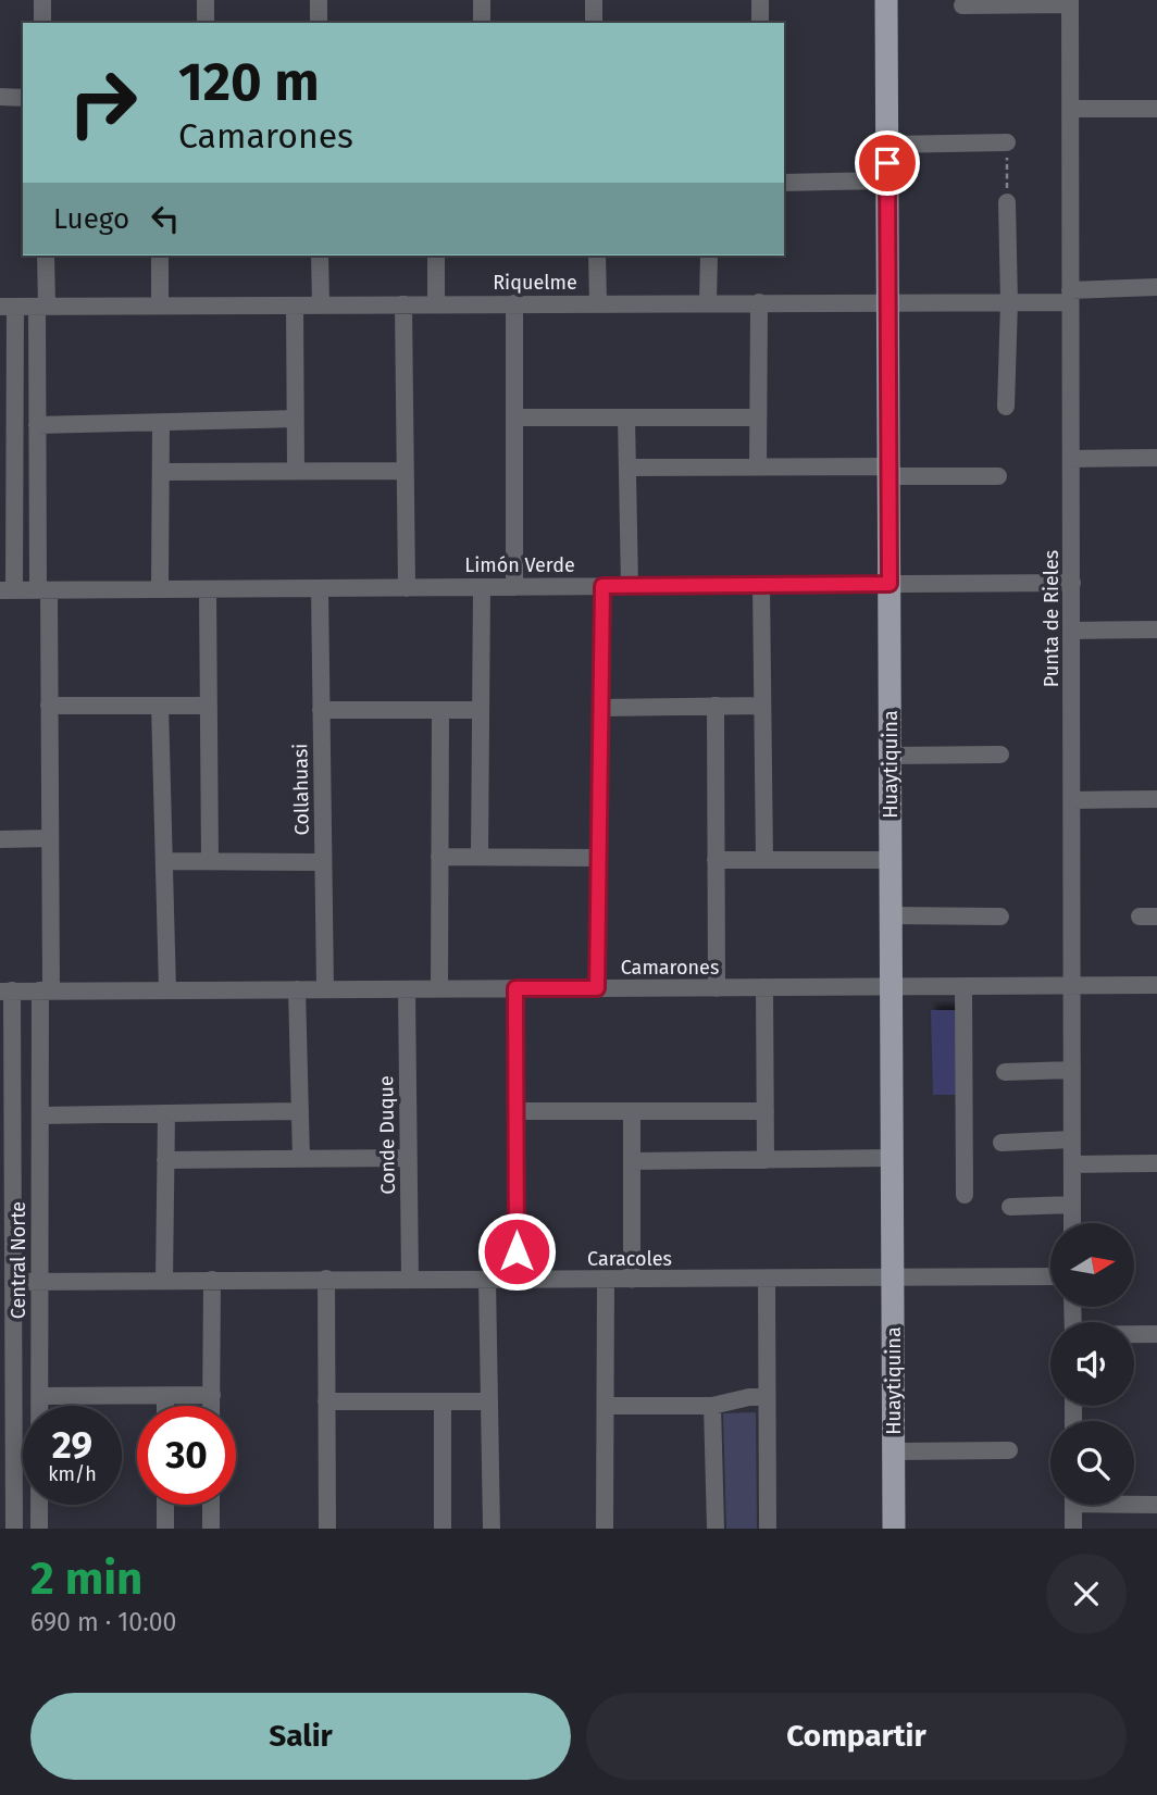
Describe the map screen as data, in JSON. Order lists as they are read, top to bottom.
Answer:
{
  "streets": {
    "main road": ["Huaytiquina"],
    "street": [
      "Riquelme",
      "Limón Verde",
      "Punta de Rieles",
      "Collahuasi",
      "Camarones",
      "Conde Duque",
      "Caracoles",
      "Central Norte"
    ]
  },
  "crossings": [
    ["Riquelme", "Punta de Rieles"],
    ["Riquelme", "Huaytiquina"],
    ["Riquelme", "Central Norte"],
    ["Limón Verde", "Punta de Rieles"],
    ["Limón Verde", "Huaytiquina"],
    ["Limón Verde", "Collahuasi"],
    ["Limón Verde", "Central Norte"],
    ["Punta de Rieles", "Camarones"],
    ["Huaytiquina", "Camarones"],
    ["Huaytiquina", "Caracoles"],
    ["Collahuasi", "Camarones"],
    ["Camarones", "Conde Duque"],
    ["Camarones", "Central Norte"],
    ["Conde Duque", "Caracoles"],
    ["Caracoles", "Central Norte"]
  ],
  "north": "right",
  "page": {
    "turn": ["120 m", "Camarones"],
    "then": "Luego",
    "speed": "29 km/h",
    "limit": "30",
    "heading": ["2 min", "690 m · 10:00"],
    "buttons": ["Salir", "Compartir"]
  }
}
